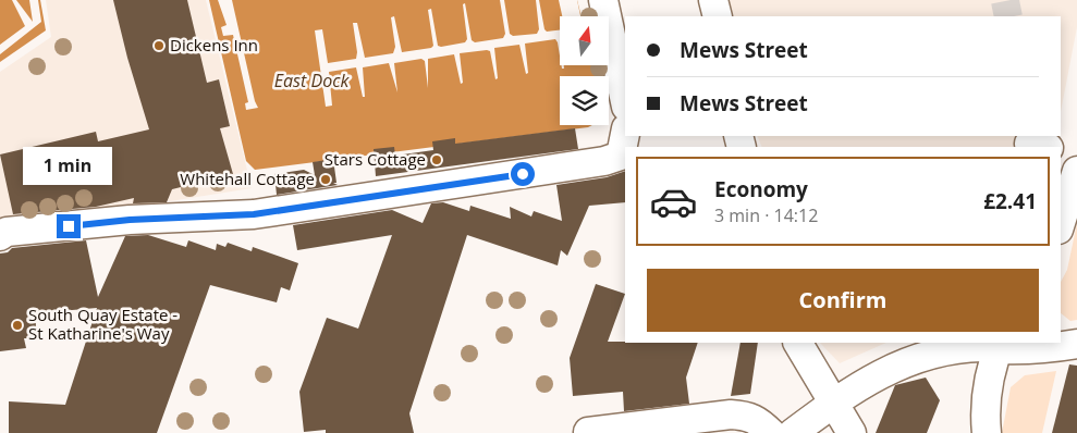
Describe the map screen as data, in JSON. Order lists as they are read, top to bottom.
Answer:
{
  "water": ["East Dock"],
  "places": [
    "Dickens Inn",
    "Stars Cottage",
    "Whitehall Cottage",
    "South Quay Estate - St Katharine's Way"
  ],
  "north": "top",
  "page": {
    "banner": ["Mews Street", "Mews Street"],
    "bubble": "1 min",
    "list": [
      {
        "name": "Economy",
        "note": "3 min · 14:12",
        "value": "£2.41"
      }
    ],
    "buttons": "Confirm"
  }
}
